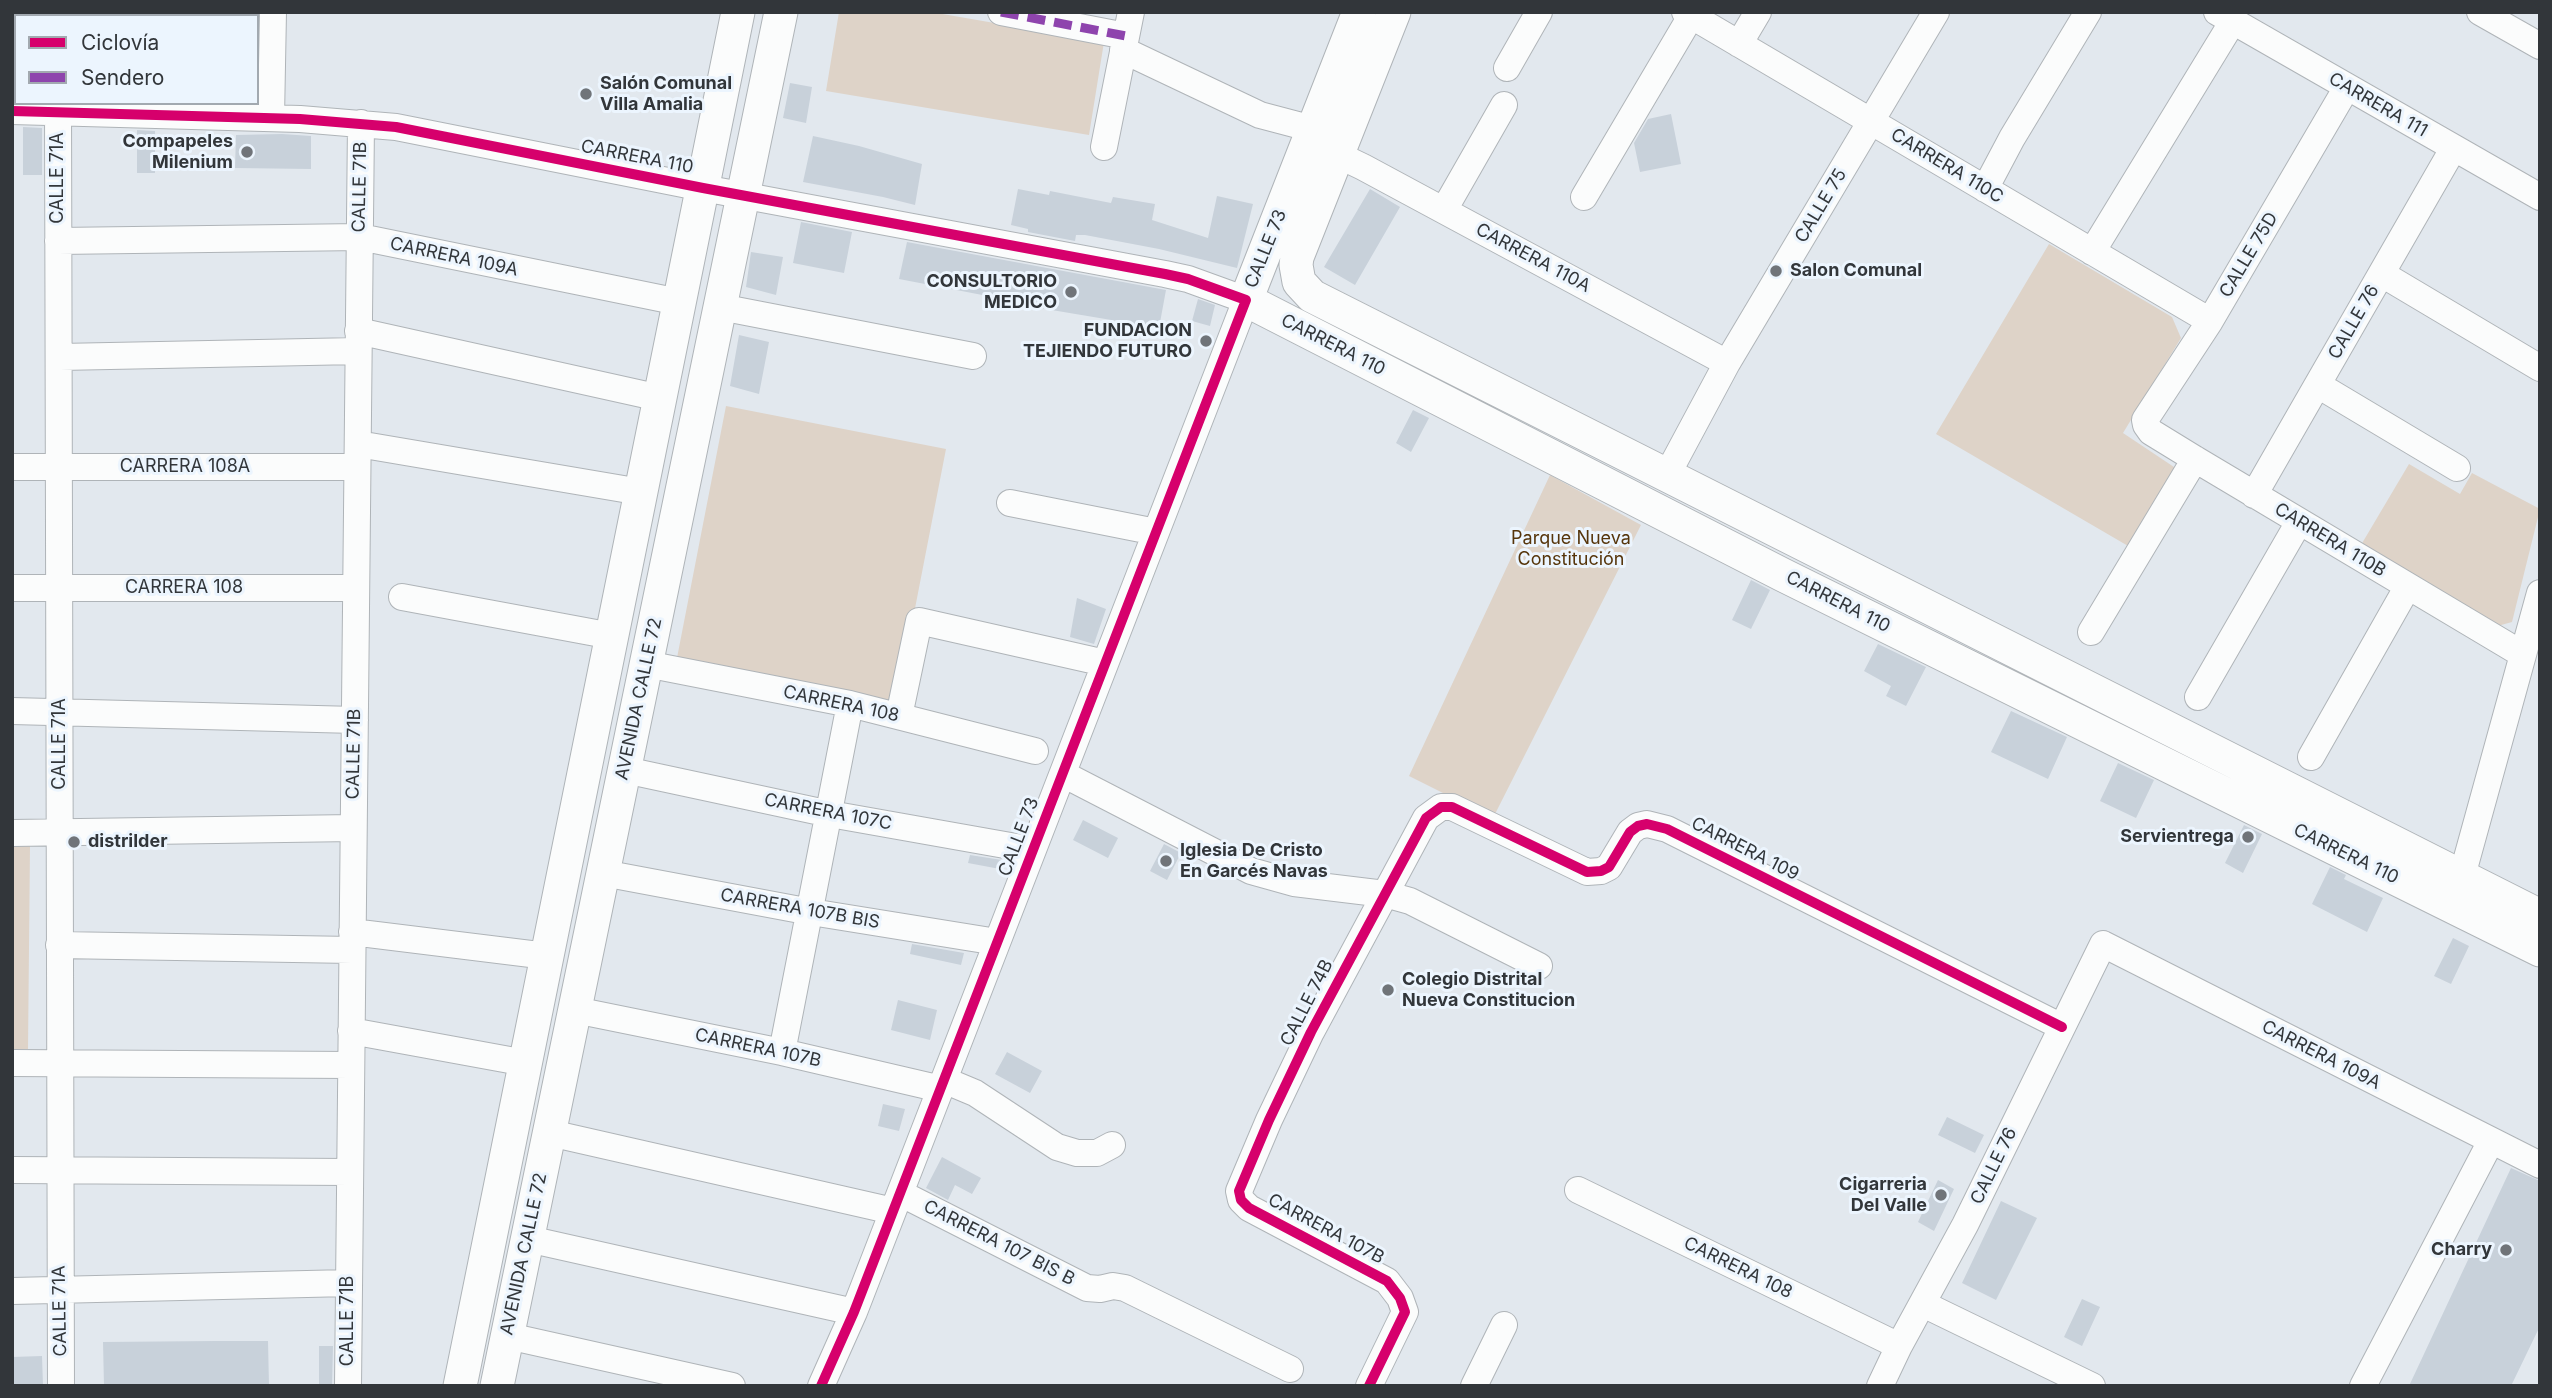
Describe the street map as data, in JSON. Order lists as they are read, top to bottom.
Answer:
{
  "streets": {
    "main road": ["CARRERA 110", "CALLE 73", "AVENIDA CALLE 72"],
    "street": [
      "CARRERA 111",
      "CARRERA 110C",
      "CALLE 71A",
      "CALLE 71B",
      "CALLE 75",
      "CALLE 75D",
      "CARRERA 109A",
      "CARRERA 110A",
      "CALLE 76",
      "CARRERA 108A",
      "CARRERA 110B",
      "CARRERA 108",
      "CARRERA 107C",
      "CARRERA 109",
      "CARRERA 107B BIS",
      "CALLE 74B",
      "CARRERA 107B",
      "CARRERA 107 BIS B"
    ]
  },
  "crossings": [
    ["CARRERA 111", "CALLE 75D"],
    ["CARRERA 111", "CALLE 76"],
    ["CARRERA 110", "CALLE 71A"],
    ["CARRERA 110", "CALLE 71B"],
    ["CARRERA 110", "CALLE 75"],
    ["CARRERA 110", "CALLE 73"],
    ["CARRERA 110", "AVENIDA CALLE 72"],
    ["CARRERA 110C", "CALLE 75"],
    ["CARRERA 110C", "CALLE 75D"],
    ["CALLE 71A", "CARRERA 109A"],
    ["CALLE 71A", "CARRERA 108A"],
    ["CALLE 71A", "CARRERA 108"],
    ["CALLE 71B", "CARRERA 109A"],
    ["CALLE 71B", "CARRERA 108A"],
    ["CALLE 71B", "CARRERA 108"],
    ["CALLE 75", "CARRERA 110A"],
    ["CALLE 73", "CARRERA 110A"],
    ["CALLE 73", "CARRERA 107C"],
    ["CALLE 73", "CARRERA 107B BIS"],
    ["CALLE 73", "CARRERA 107B"],
    ["CALLE 73", "CARRERA 107 BIS B"],
    ["CALLE 75D", "CARRERA 110B"],
    ["CARRERA 109A", "CALLE 76"],
    ["CARRERA 109A", "AVENIDA CALLE 72"],
    ["CALLE 76", "CARRERA 110B"],
    ["CALLE 76", "CARRERA 108"],
    ["CALLE 76", "CARRERA 109"],
    ["CARRERA 108A", "AVENIDA CALLE 72"],
    ["CARRERA 108", "AVENIDA CALLE 72"],
    ["AVENIDA CALLE 72", "CARRERA 107C"],
    ["AVENIDA CALLE 72", "CARRERA 107B BIS"],
    ["AVENIDA CALLE 72", "CARRERA 107B"],
    ["AVENIDA CALLE 72", "CARRERA 107 BIS B"],
    ["CARRERA 109", "CALLE 74B"],
    ["CALLE 74B", "CARRERA 107B"]
  ],
  "parks": ["Parque Nueva Constitución"],
  "places": [
    "Salón Comunal Villa Amalia",
    "Compapeles Milenium",
    "Salon Comunal",
    "CONSULTORIO MEDICO",
    "FUNDACION TEJIENDO FUTURO",
    "Servientrega",
    "distrilder",
    "Iglesia De Cristo En Garcés Navas",
    "Colegio Distrital Nueva Constitucion",
    "Cigarreria Del Valle",
    "Charry"
  ],
  "legend": ["Ciclovía", "Sendero"]
}
